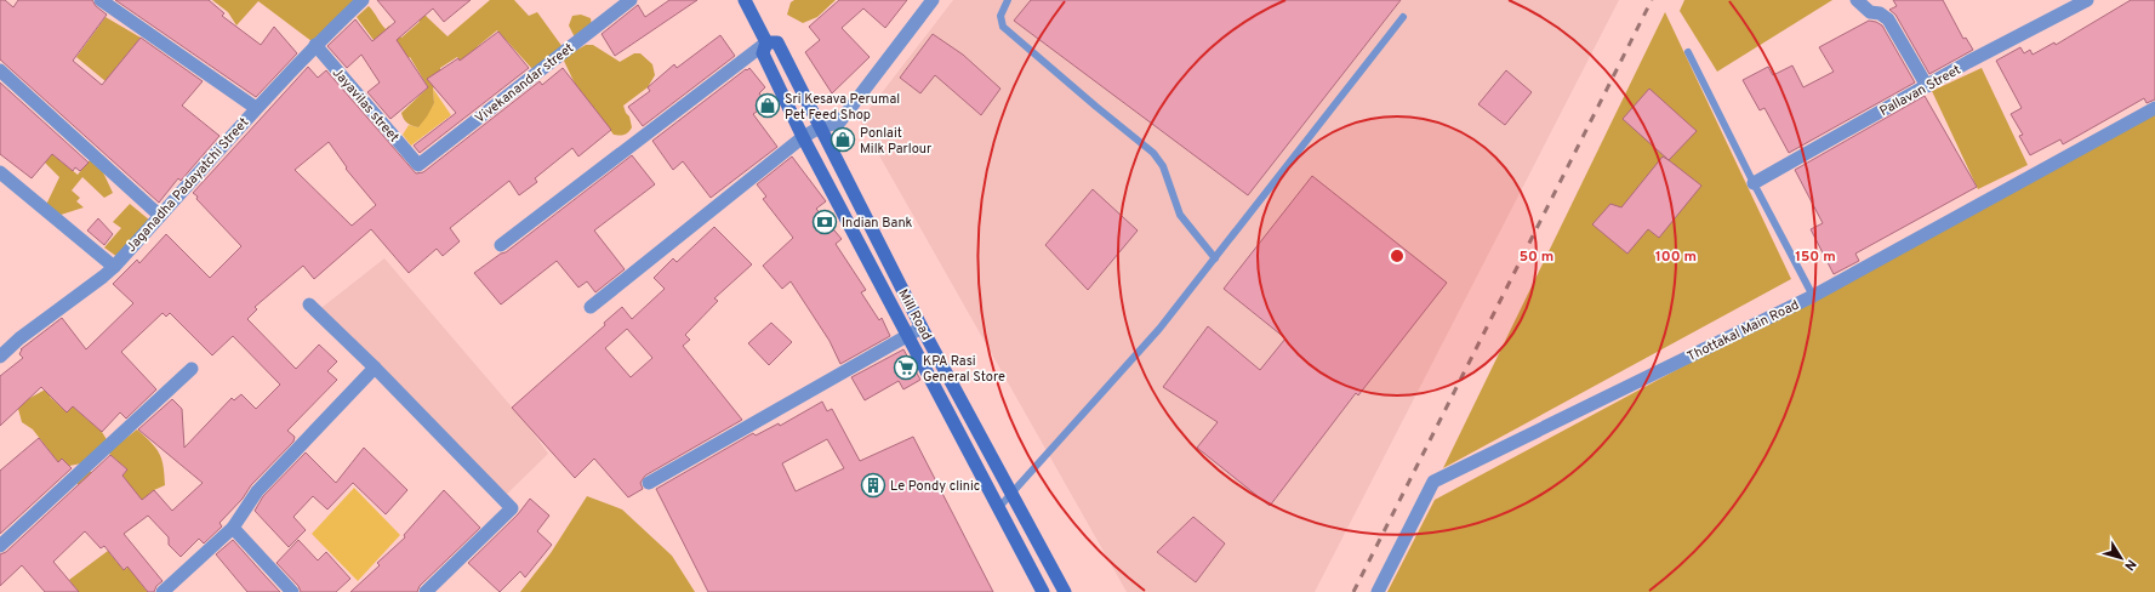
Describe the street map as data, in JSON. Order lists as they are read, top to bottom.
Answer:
{
  "streets": {
    "main road": ["Mill Road"],
    "street": [
      "Vivekanandar street",
      "Pallavan Street",
      "Jayavilas street",
      "Jaganadha Padayatchi Street",
      "Thottakal Main Road"
    ]
  },
  "crossings": [
    ["Vivekanandar street", "Jayavilas street"],
    ["Jayavilas street", "Jaganadha Padayatchi Street"]
  ],
  "places": {
    "shop": ["Sri Kesava Perumal Pet Feed Shop", "Ponlait Milk Parlour"],
    "bank": ["Indian Bank"],
    "supermarket": ["KPA Rasi General Store"],
    "building": ["Le Pondy clinic"]
  },
  "north": "bottom right",
  "rings": ["50 m", "100 m", "150 m"]
}
